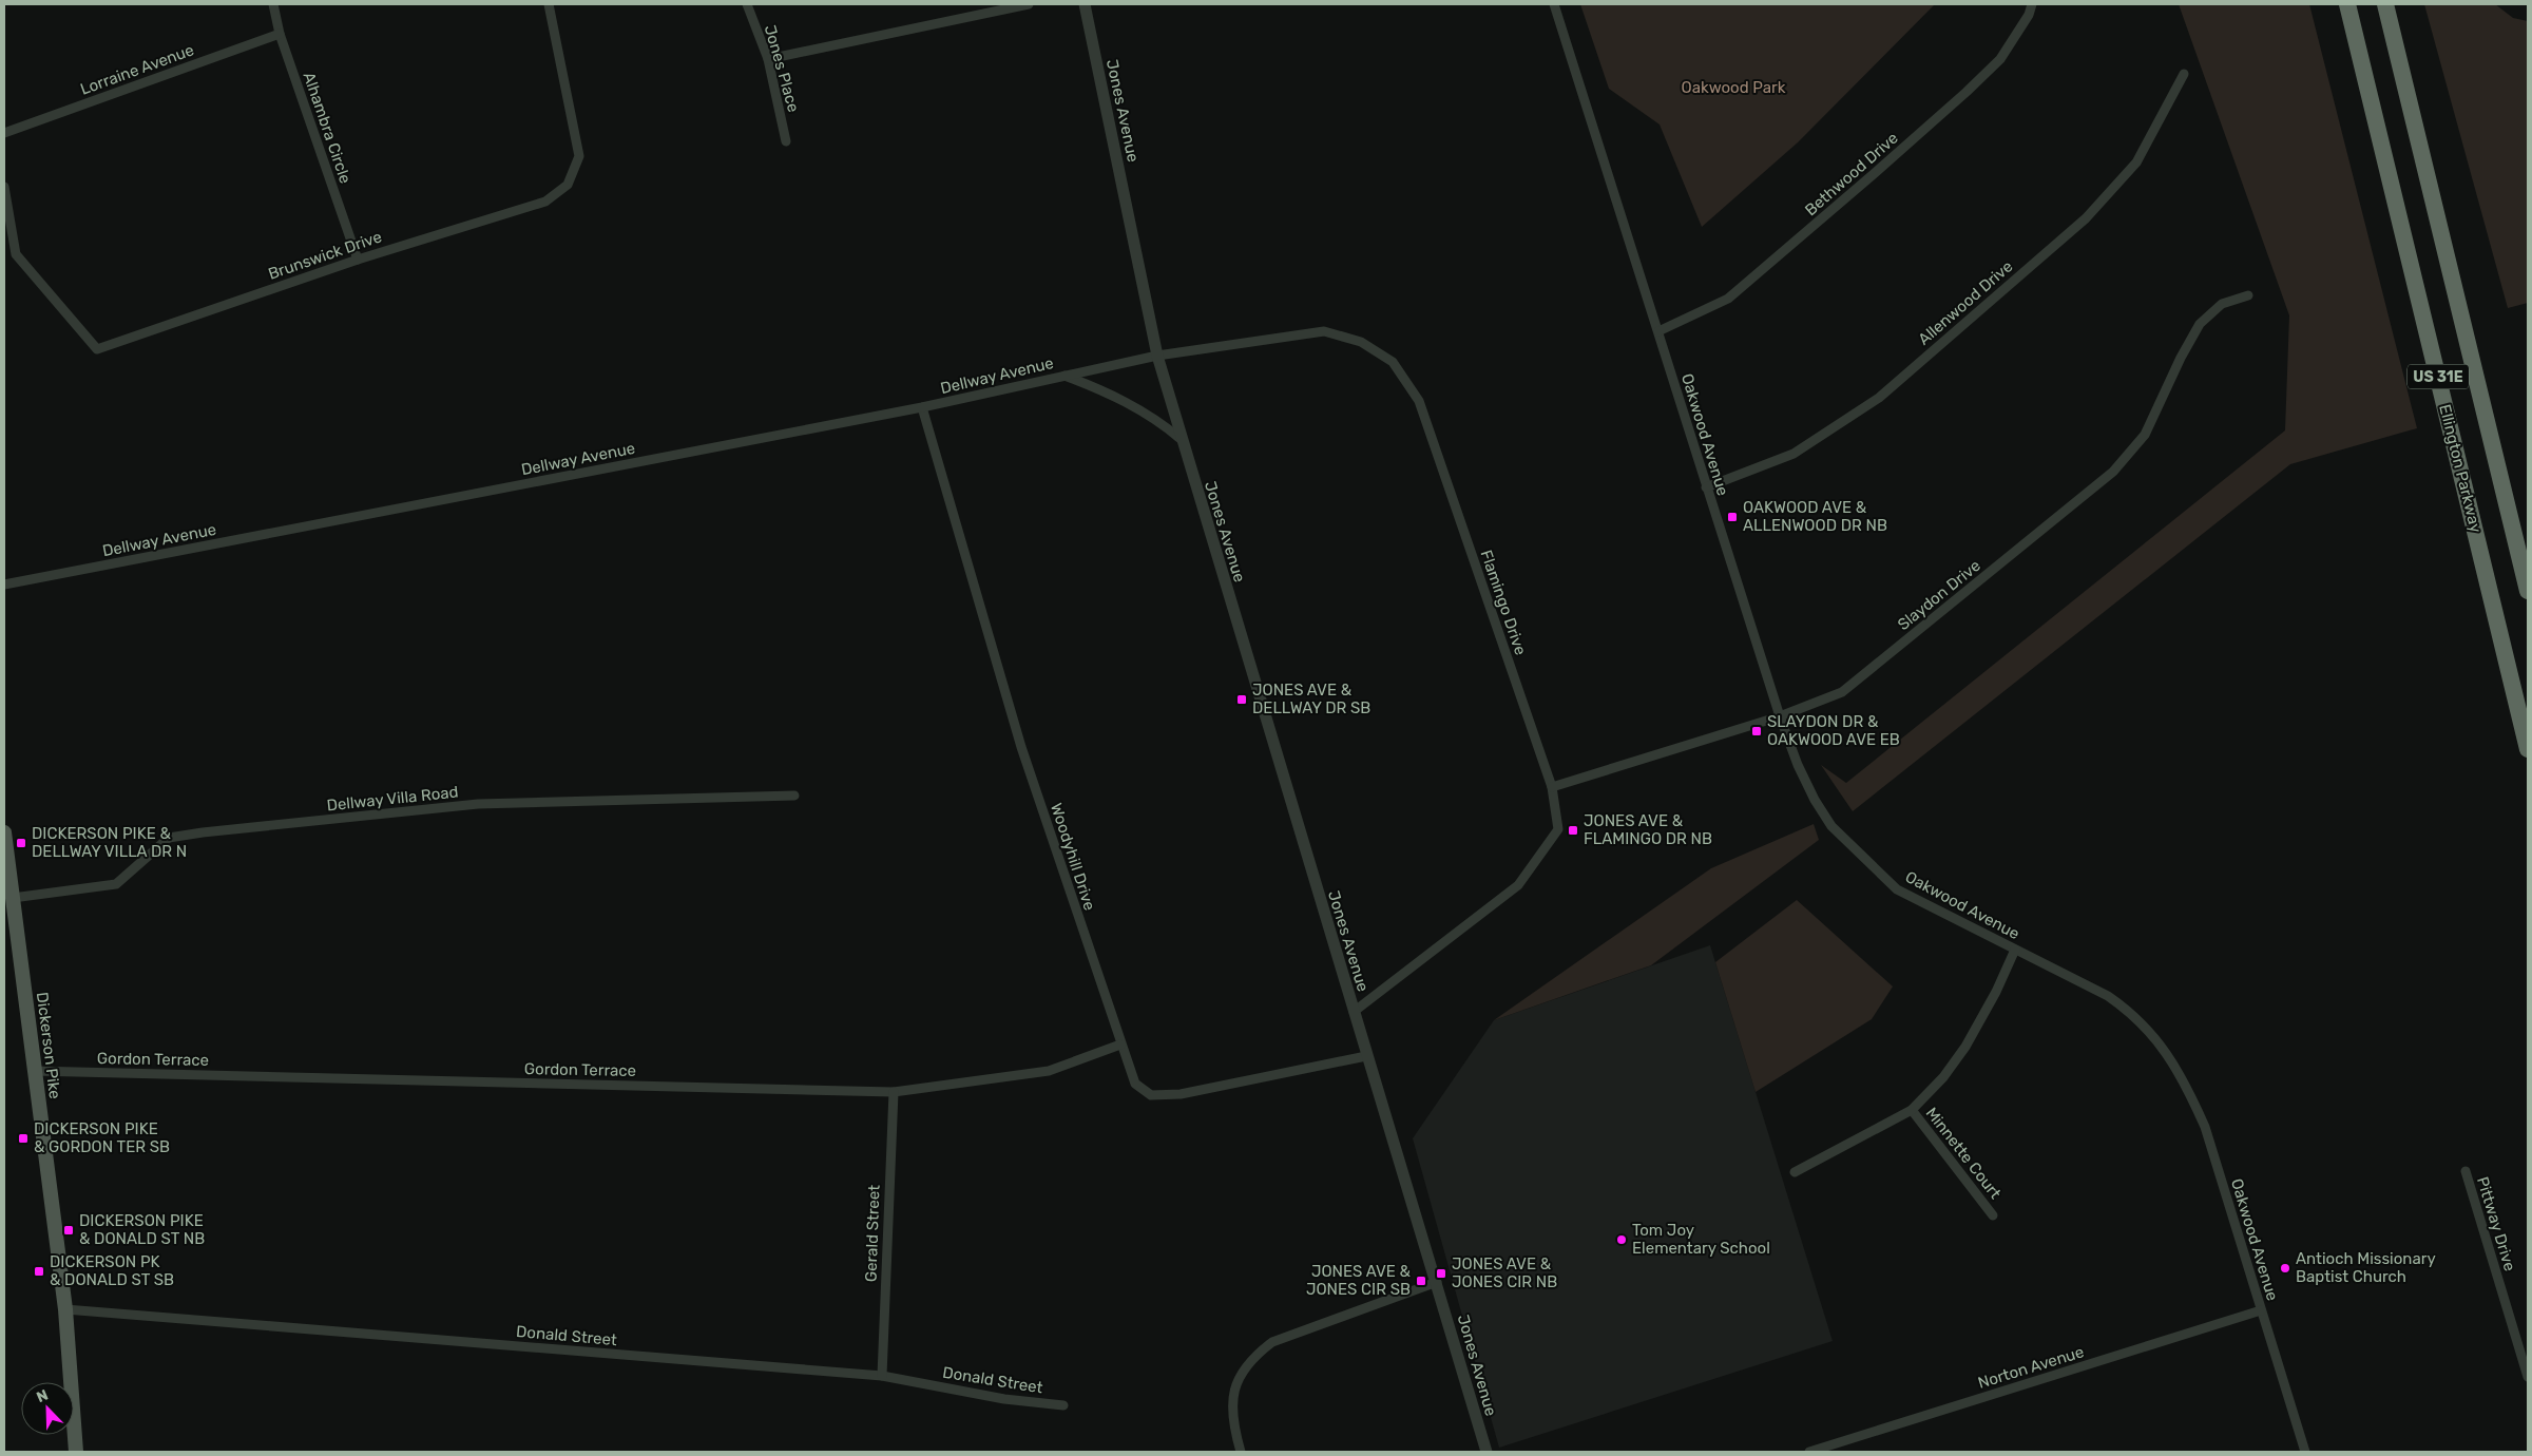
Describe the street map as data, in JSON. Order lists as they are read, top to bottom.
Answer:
{
  "streets": {
    "highway": ["US 31E", "Ellington Parkway"],
    "main road": ["Dickerson Pike"],
    "street": [
      "Jones Place",
      "Lorraine Avenue",
      "Jones Avenue",
      "Alhambra Circle",
      "Bethwood Drive",
      "Brunswick Drive",
      "Allenwood Drive",
      "Dellway Avenue",
      "Oakwood Avenue",
      "Slaydon Drive",
      "Flamingo Drive",
      "Dellway Villa Road",
      "Woodyhill Drive",
      "Gordon Terrace",
      "Minnette Court",
      "Pittway Drive",
      "Gerald Street",
      "Donald Street",
      "Norton Avenue"
    ]
  },
  "crossings": [
    ["Lorraine Avenue", "Alhambra Circle"],
    ["Jones Avenue", "Dellway Avenue"],
    ["Jones Avenue", "Flamingo Drive"],
    ["Jones Avenue", "Woodyhill Drive"],
    ["Alhambra Circle", "Brunswick Drive"],
    ["Bethwood Drive", "Oakwood Avenue"],
    ["Allenwood Drive", "Oakwood Avenue"],
    ["Dellway Avenue", "Flamingo Drive"],
    ["Dellway Avenue", "Woodyhill Drive"],
    ["Oakwood Avenue", "Slaydon Drive"],
    ["Oakwood Avenue", "Norton Avenue"],
    ["Slaydon Drive", "Flamingo Drive"],
    ["Dellway Villa Road", "Dickerson Pike"],
    ["Woodyhill Drive", "Gordon Terrace"],
    ["Dickerson Pike", "Gordon Terrace"],
    ["Dickerson Pike", "Donald Street"],
    ["Gordon Terrace", "Gerald Street"],
    ["Gerald Street", "Donald Street"]
  ],
  "parks": ["Oakwood Park"],
  "places": {
    "transit": [
      "OAKWOOD AVE & ALLENWOOD DR NB",
      "JONES AVE & DELLWAY DR SB",
      "SLAYDON DR & OAKWOOD AVE EB",
      "JONES AVE & FLAMINGO DR NB",
      "DICKERSON PIKE & DELLWAY VILLA DR N",
      "DICKERSON PIKE & GORDON TER SB",
      "DICKERSON PIKE & DONALD ST NB",
      "DICKERSON PK & DONALD ST SB",
      "JONES AVE & JONES CIR NB",
      "JONES AVE & JONES CIR SB"
    ],
    "other": ["Tom Joy Elementary School", "Antioch Missionary Baptist Church"]
  },
  "north": "top left"
}
